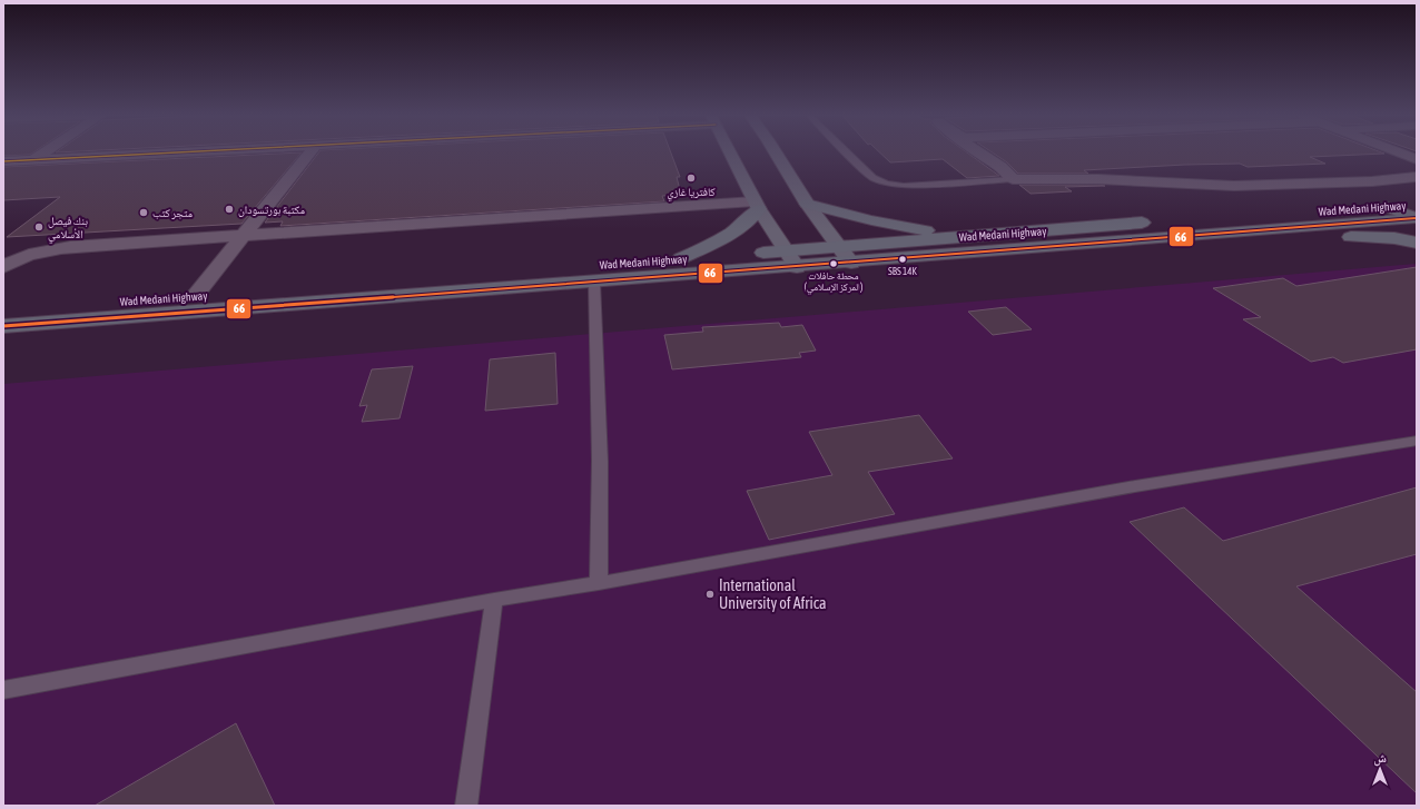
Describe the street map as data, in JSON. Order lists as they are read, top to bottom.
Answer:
{
  "streets": {
    "highway": ["Wad Medani Highway"]
  },
  "places": [
    "كافتريا غازي",
    "مكتبة بورتسودان",
    "متجر كتب",
    "بنك فيصل الأسلامي",
    "SBS 14K",
    "محطة حافلات (المركز الإسلامي)",
    "International University of Africa"
  ],
  "lines": ["transit line 66"],
  "north": "top"
}
